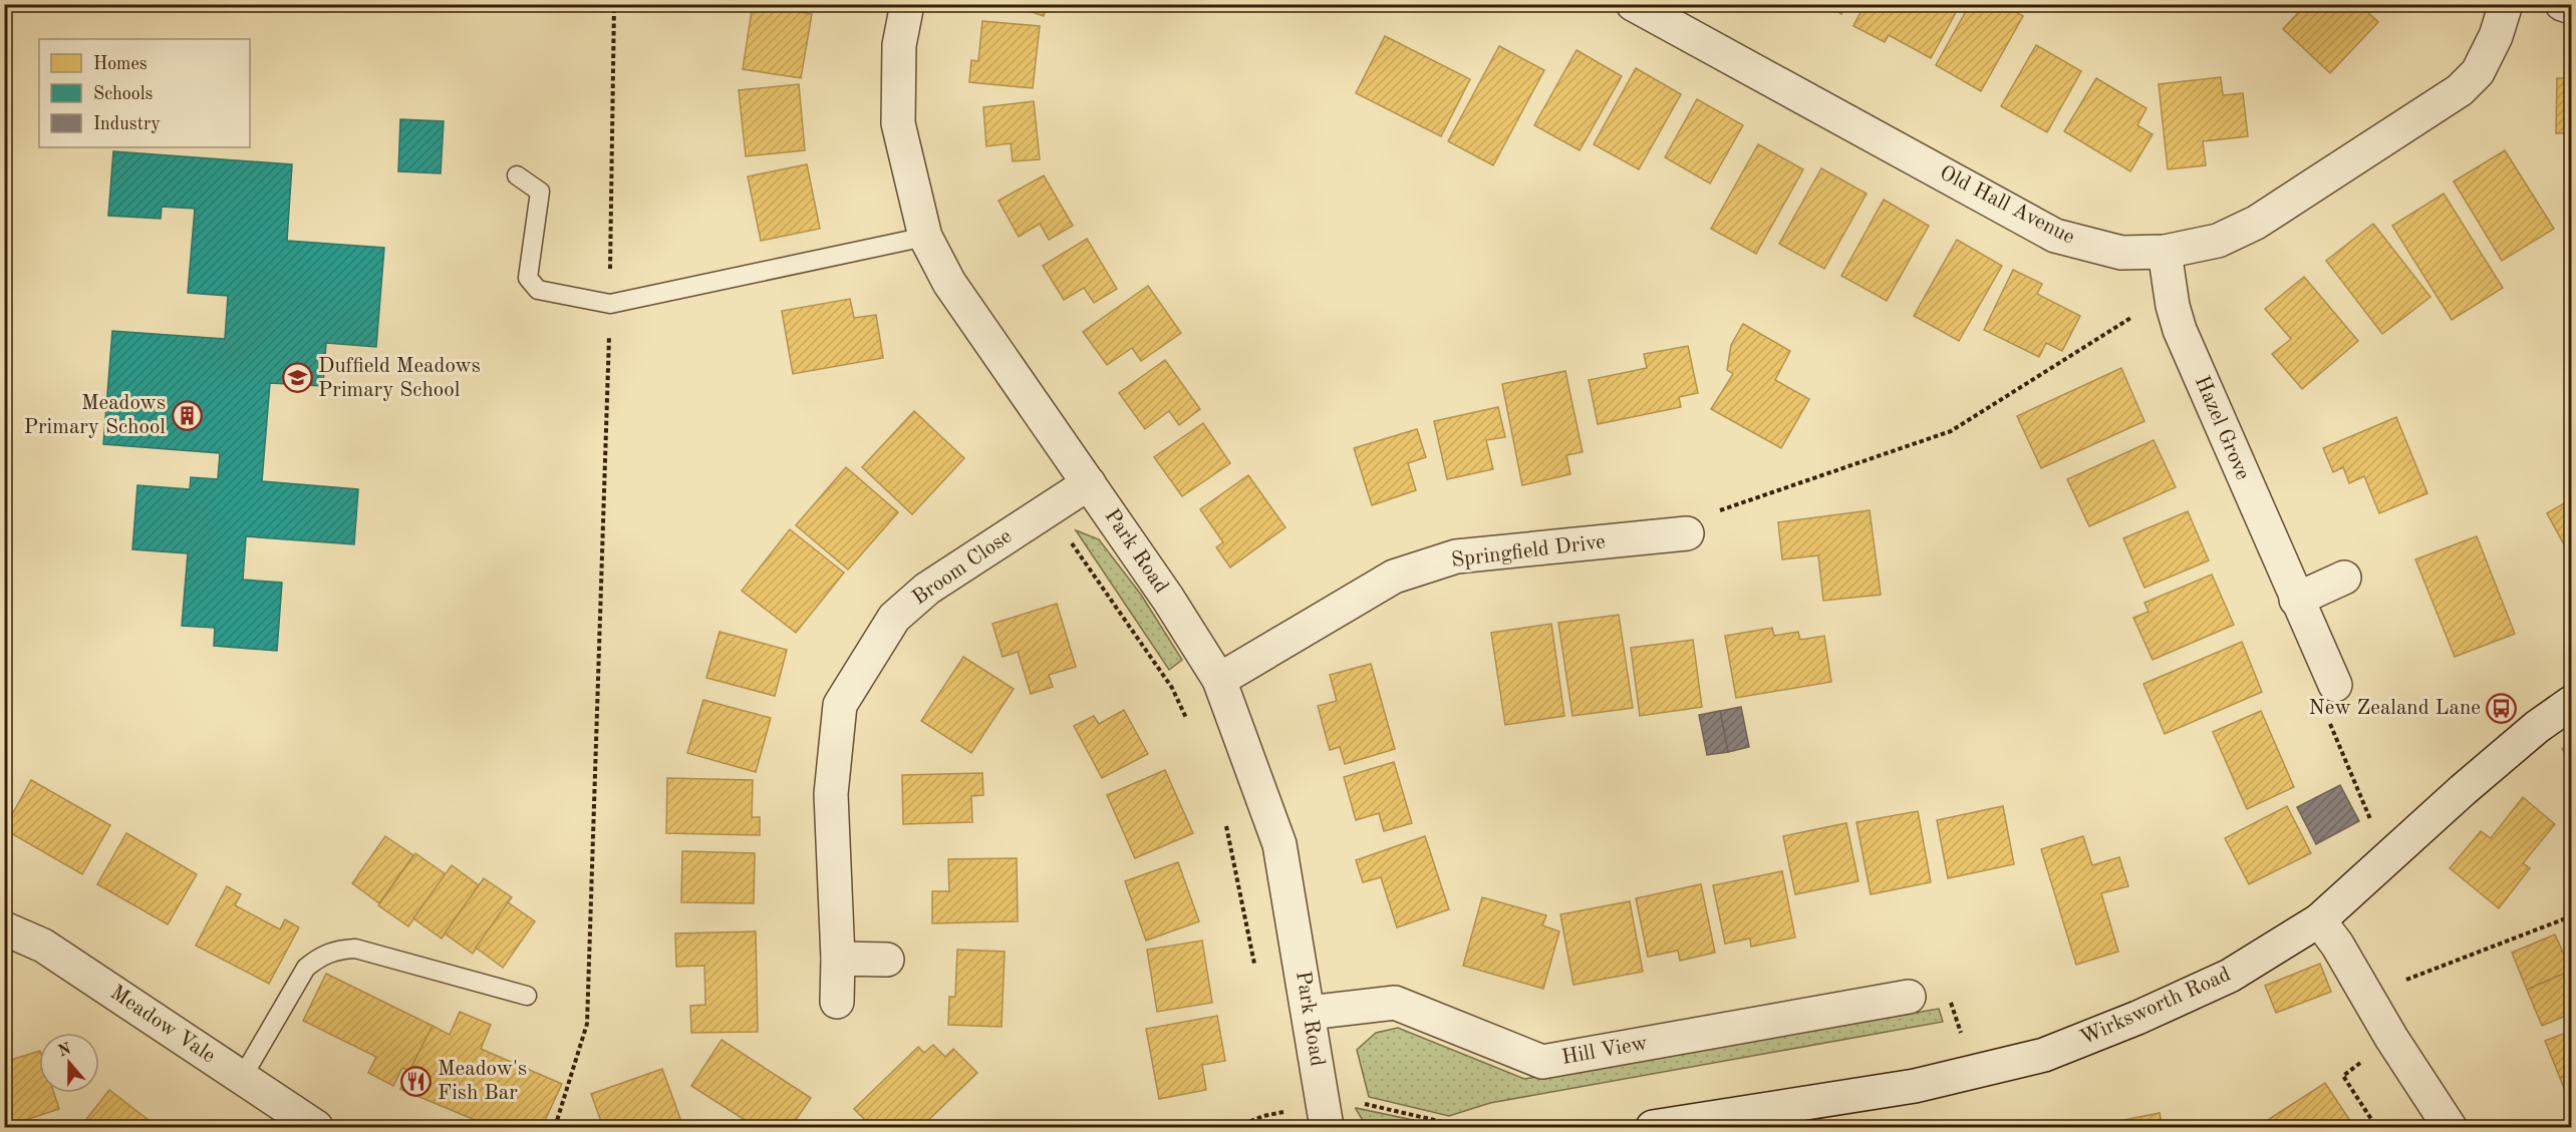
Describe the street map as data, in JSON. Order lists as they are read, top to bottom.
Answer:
{
  "streets": {
    "street": [
      "Old Hall Avenue",
      "Hazel Grove",
      "Park Road",
      "Springfield Drive",
      "Broom Close",
      "Wirksworth Road",
      "Meadow Vale",
      "Hill View"
    ]
  },
  "crossings": [
    ["Old Hall Avenue", "Hazel Grove"],
    ["Park Road", "Springfield Drive"],
    ["Park Road", "Broom Close"],
    ["Park Road", "Hill View"]
  ],
  "places": {
    "school or university": ["Duffield Meadows Primary School"],
    "building": ["Meadows Primary School"],
    "bus stop": ["New Zealand Lane"],
    "restaurant": ["Meadow's Fish Bar"]
  },
  "legend": ["Homes", "Schools", "Industry"],
  "north": "top"
}
